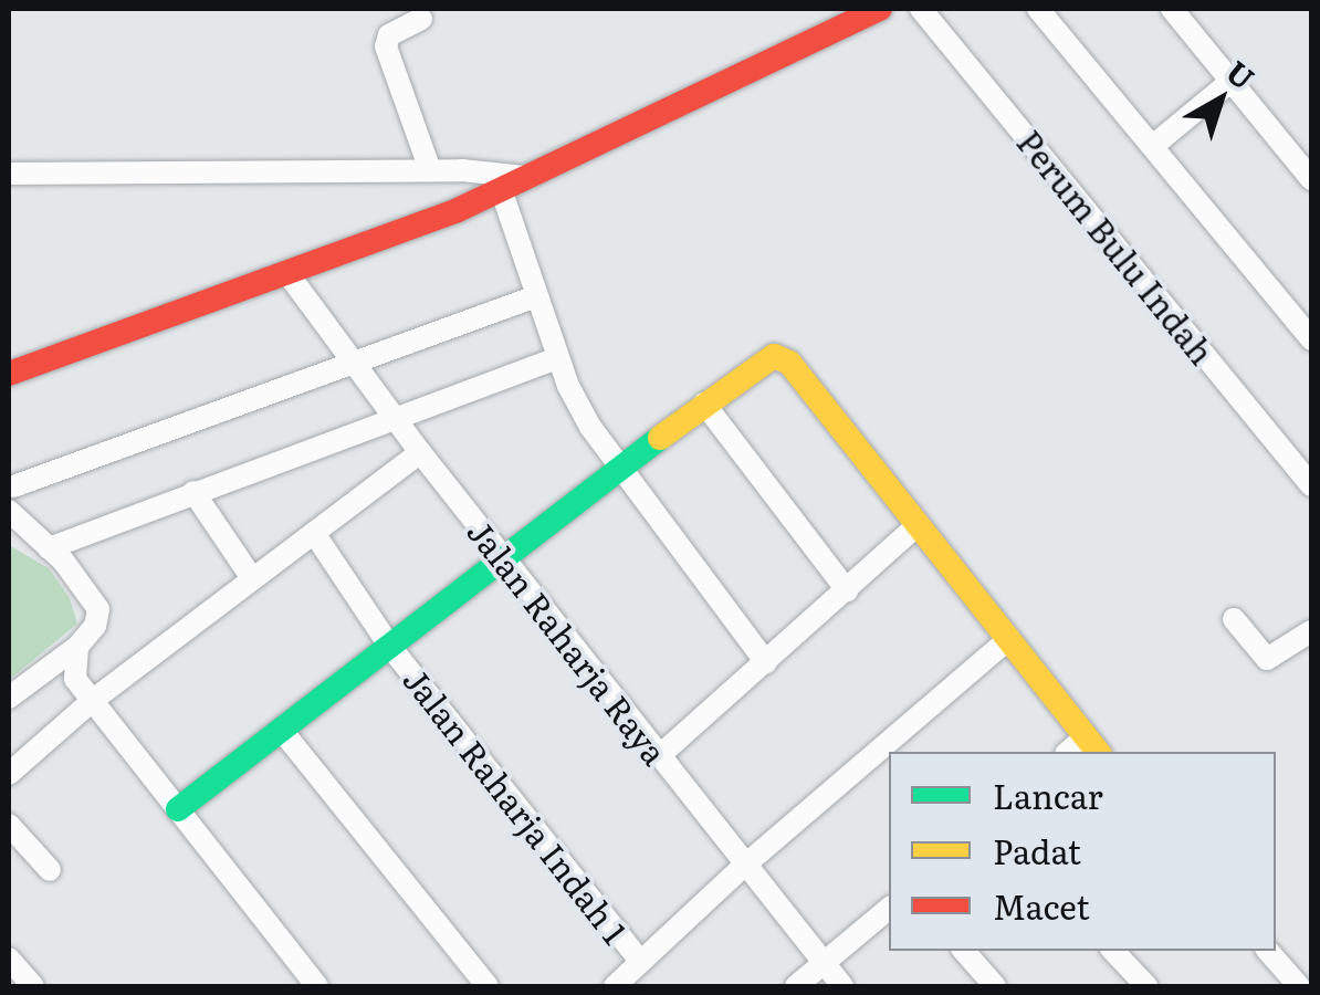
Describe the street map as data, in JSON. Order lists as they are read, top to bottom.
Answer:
{
  "streets": {
    "street": ["Perum Bulu Indah", "Jalan Raharja Raya", "Jalan Raharja Indah 1"]
  },
  "legend": ["Lancar", "Padat", "Macet"],
  "north": "top right"
}
